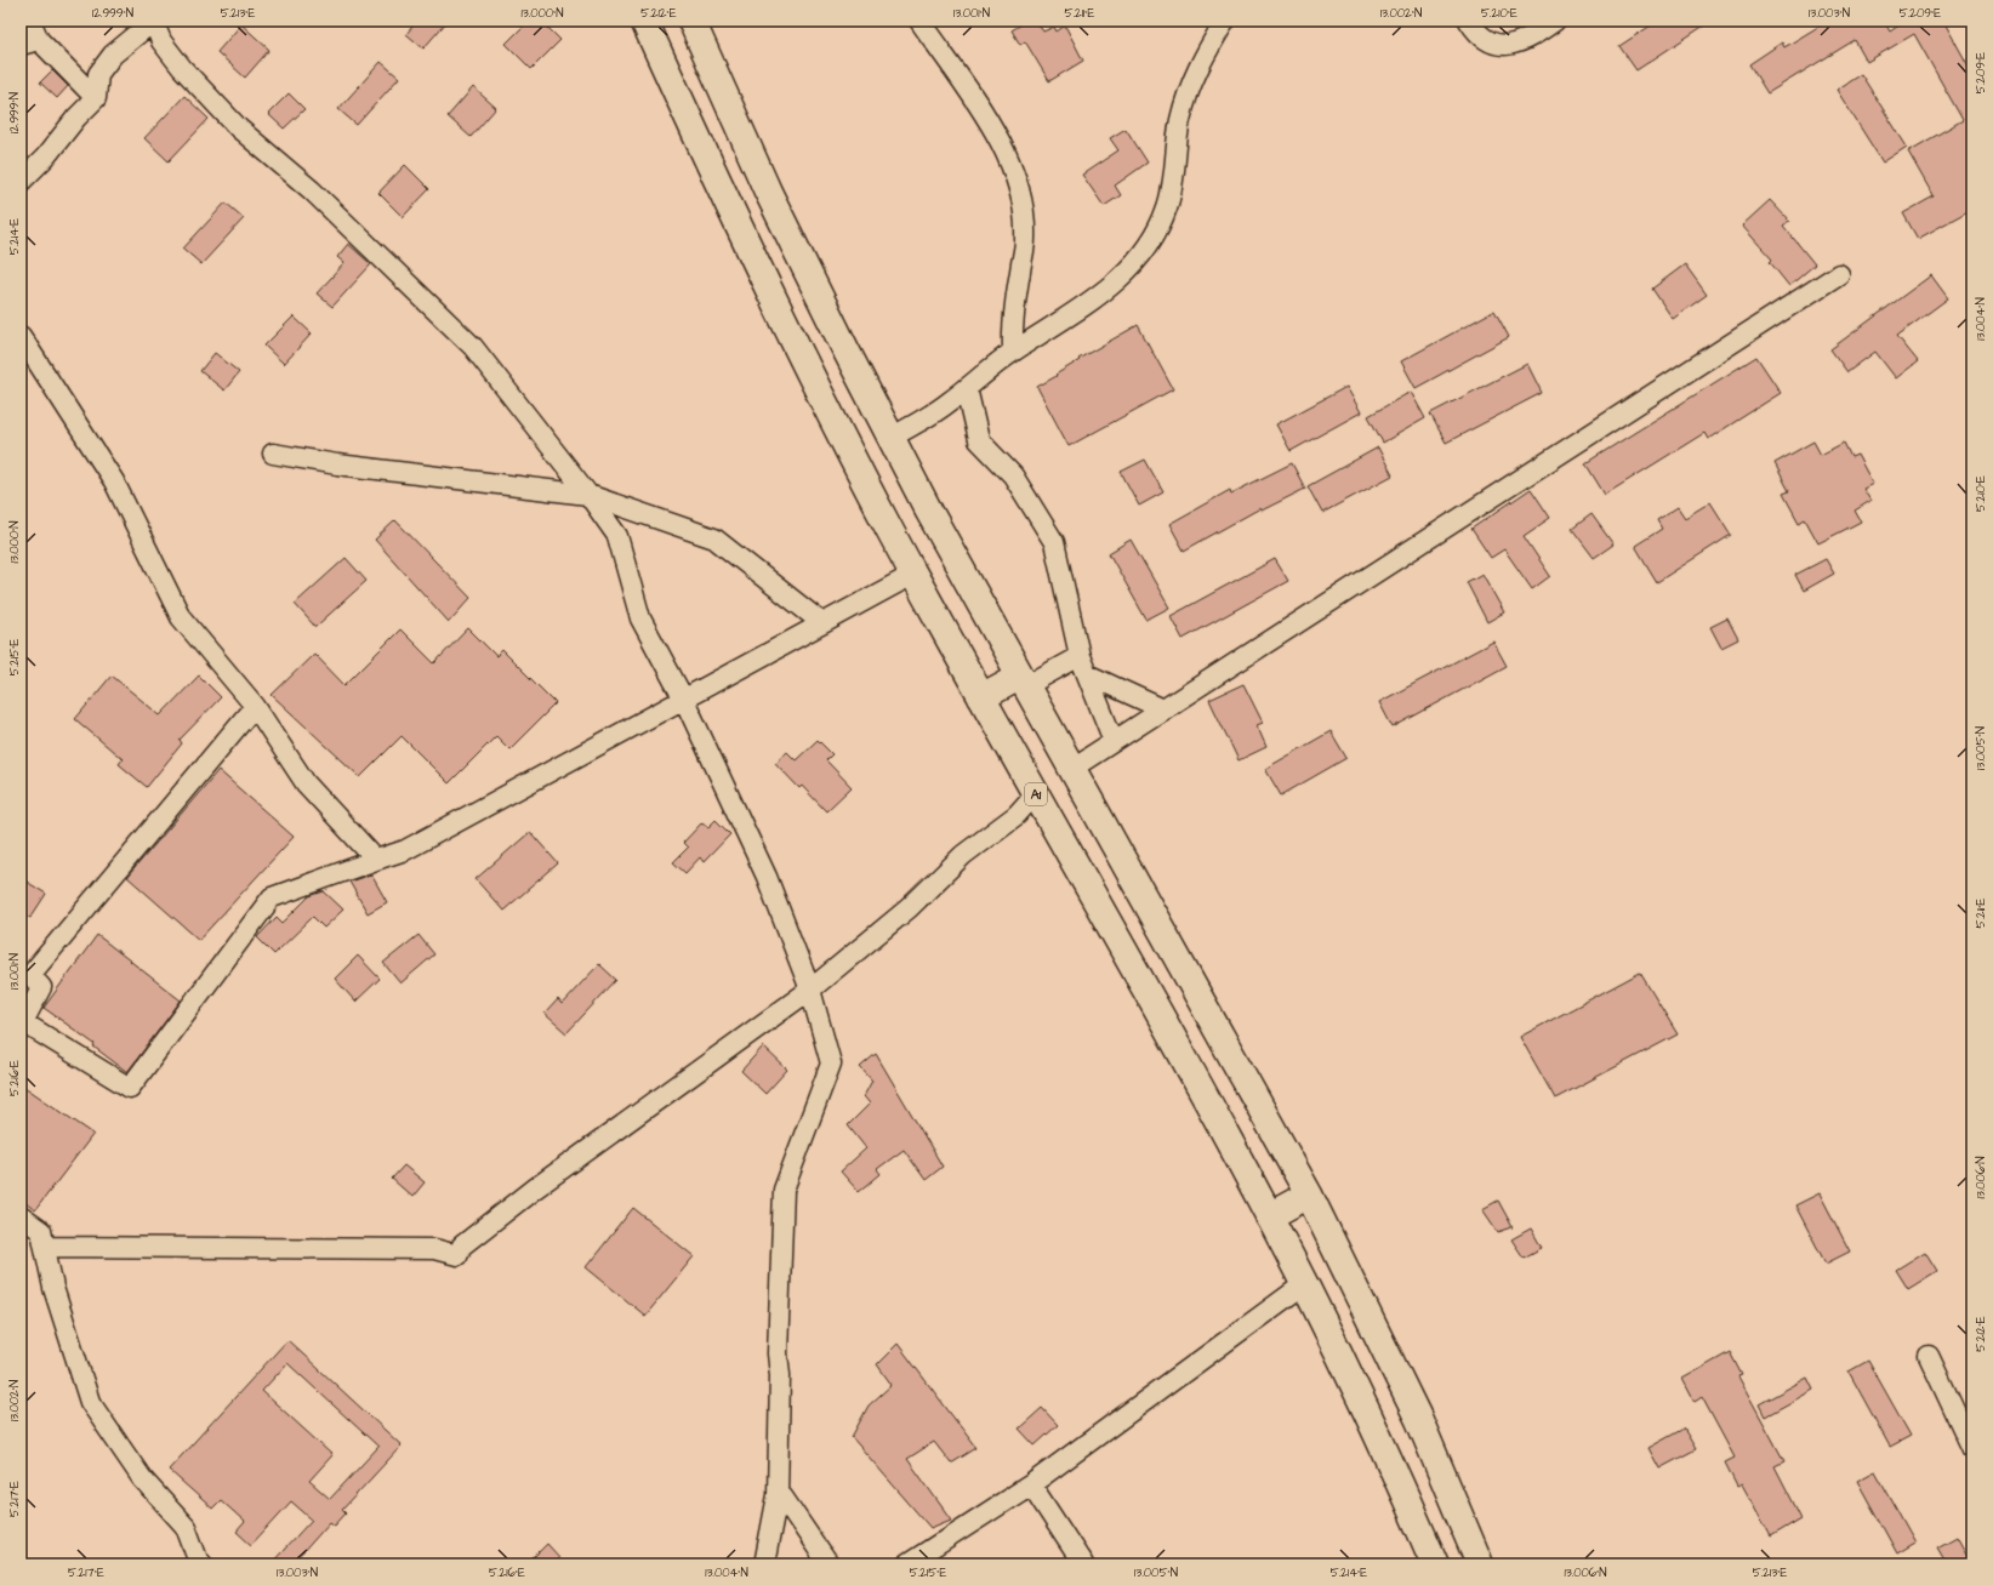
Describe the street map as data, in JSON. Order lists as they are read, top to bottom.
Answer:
{
  "streets": {
    "highway": ["A1"]
  },
  "coordinates": [
    "12.999°N",
    "5.213°E",
    "13.000°N",
    "5.212°E",
    "13.001°N",
    "5.211°E",
    "13.002°N",
    "5.210°E",
    "13.003°N",
    "5.209°E",
    "5.214°E",
    "13.004°N",
    "5.215°E",
    "13.005°N",
    "5.216°E",
    "13.006°N",
    "5.217°E"
  ]
}
